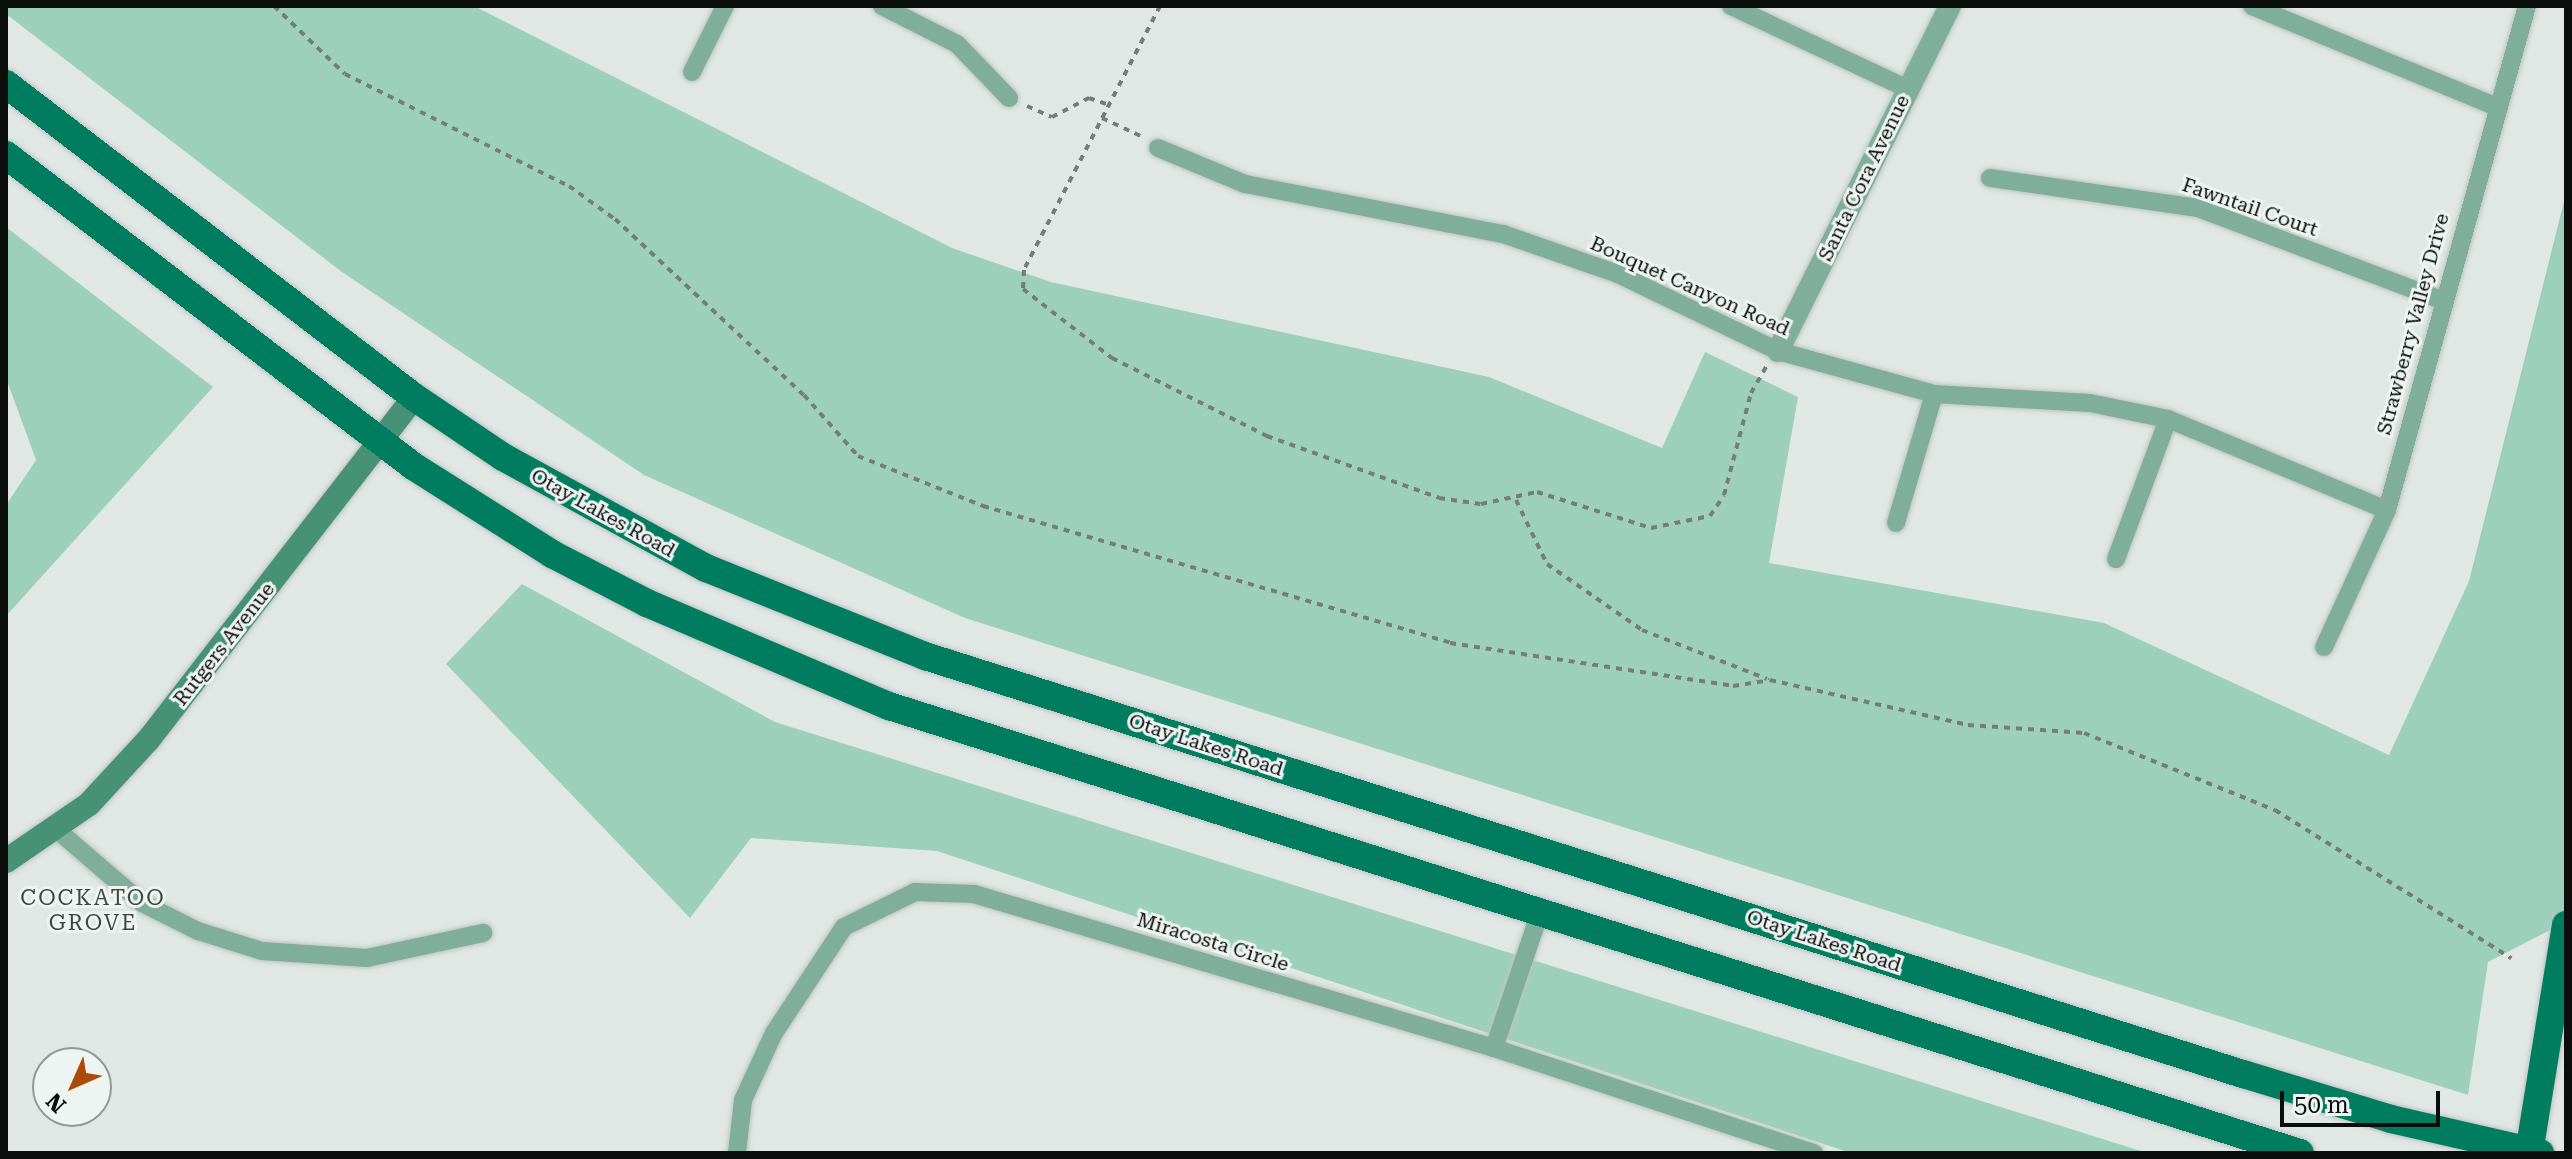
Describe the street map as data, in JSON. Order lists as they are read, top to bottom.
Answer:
{
  "streets": {
    "main road": ["Otay Lakes Road", "Rutgers Avenue"],
    "street": [
      "Santa Cora Avenue",
      "Fawntail Court",
      "Bouquet Canyon Road",
      "Strawberry Valley Drive",
      "Miracosta Circle"
    ]
  },
  "crossings": [
    ["Santa Cora Avenue", "Bouquet Canyon Road"],
    ["Fawntail Court", "Strawberry Valley Drive"],
    ["Bouquet Canyon Road", "Strawberry Valley Drive"],
    ["Otay Lakes Road", "Rutgers Avenue"]
  ],
  "districts": ["COCKATOO GROVE"],
  "scale_bar": "50 m",
  "north": "bottom left"
}
